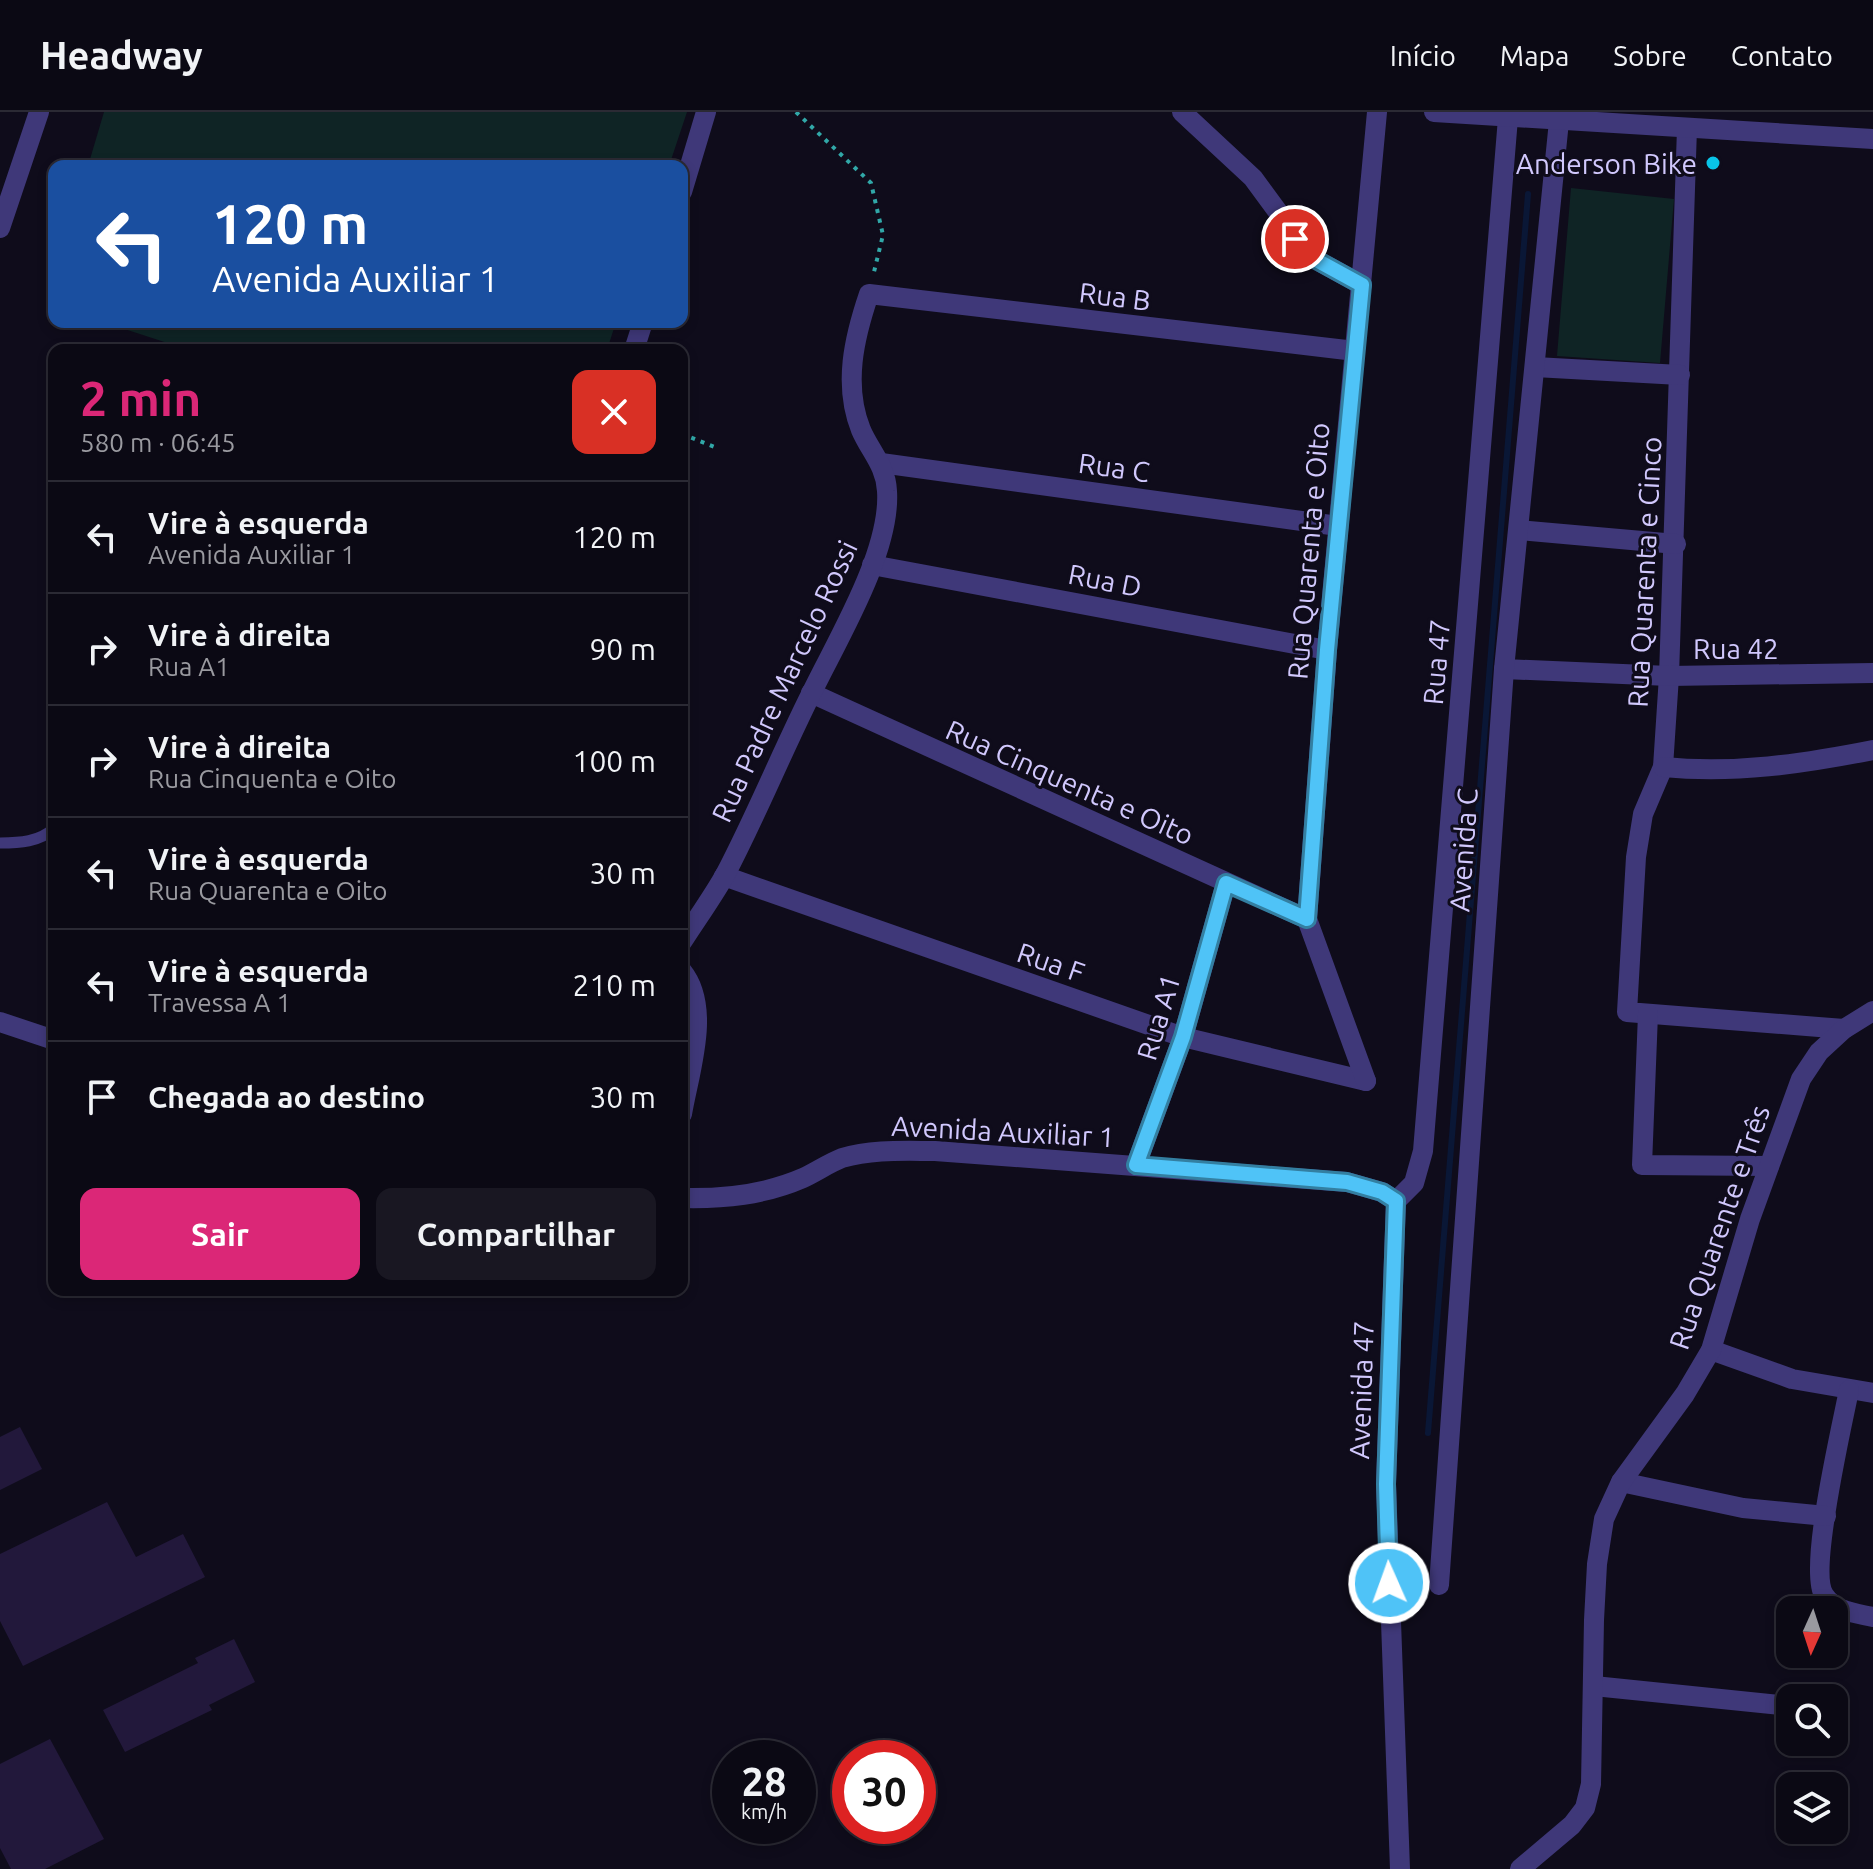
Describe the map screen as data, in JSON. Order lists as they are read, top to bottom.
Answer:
{
  "streets": {
    "street": [
      "Rua B",
      "Rua C",
      "Rua Quarenta e Oito",
      "Rua Quarenta e Cinco",
      "Rua D",
      "Rua 42",
      "Rua 47",
      "Rua Padre Marcelo Rossi",
      "Rua Cinquenta e Oito",
      "Avenida C",
      "Rua F",
      "Rua A1",
      "Avenida Auxiliar 1",
      "Rua Quarente e Três",
      "Avenida 47"
    ]
  },
  "crossings": [
    ["Rua B", "Rua Quarenta e Oito"],
    ["Rua B", "Rua Padre Marcelo Rossi"],
    ["Rua C", "Rua Quarenta e Oito"],
    ["Rua C", "Rua Padre Marcelo Rossi"],
    ["Rua Quarenta e Oito", "Rua D"],
    ["Rua Quarenta e Oito", "Rua Cinquenta e Oito"],
    ["Rua Quarenta e Oito", "Rua F"],
    ["Rua Quarenta e Cinco", "Rua 42"],
    ["Rua D", "Rua Padre Marcelo Rossi"],
    ["Rua 42", "Avenida C"],
    ["Rua 47", "Avenida Auxiliar 1"],
    ["Rua 47", "Avenida 47"],
    ["Rua Padre Marcelo Rossi", "Rua Cinquenta e Oito"],
    ["Rua Padre Marcelo Rossi", "Rua F"],
    ["Rua Cinquenta e Oito", "Rua A1"],
    ["Rua F", "Rua A1"],
    ["Rua A1", "Avenida Auxiliar 1"],
    ["Avenida Auxiliar 1", "Avenida 47"]
  ],
  "places": ["Anderson Bike"],
  "north": "bottom",
  "page": {
    "header": "Headway",
    "nav": [
      "Início",
      "Mapa",
      "Sobre",
      "Contato"
    ],
    "turn": ["120 m", "Avenida Auxiliar 1"],
    "heading": ["2 min", "580 m · 06:45"],
    "list": [
      {
        "name": "Vire à esquerda",
        "note": "Avenida Auxiliar 1",
        "value": "120 m"
      },
      {
        "name": "Vire à direita",
        "note": "Rua A1",
        "value": "90 m"
      },
      {
        "name": "Vire à direita",
        "note": "Rua Cinquenta e Oito",
        "value": "100 m"
      },
      {
        "name": "Vire à esquerda",
        "note": "Rua Quarenta e Oito",
        "value": "30 m"
      },
      {
        "name": "Vire à esquerda",
        "note": "Travessa A 1",
        "value": "210 m"
      },
      {
        "name": "Chegada ao destino",
        "value": "30 m"
      }
    ],
    "buttons": ["Sair", "Compartilhar"],
    "speed": "28 km/h",
    "limit": "30"
  }
}
